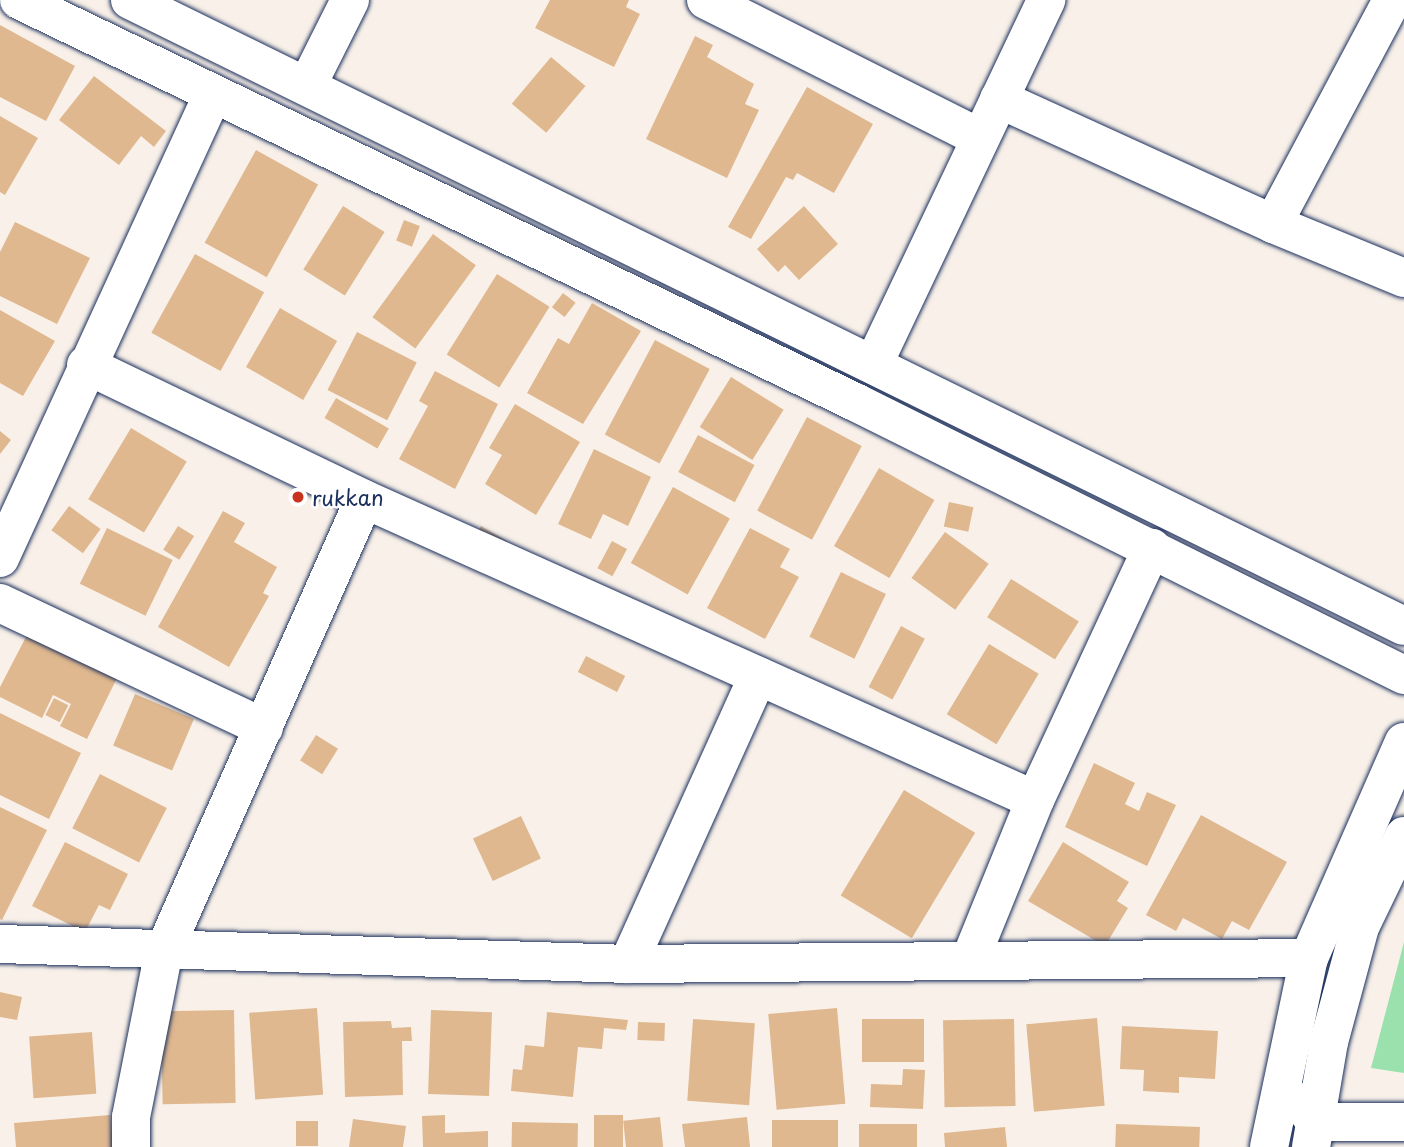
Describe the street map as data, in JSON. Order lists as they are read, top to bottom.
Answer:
{
  "places": ["rukkan"]
}
